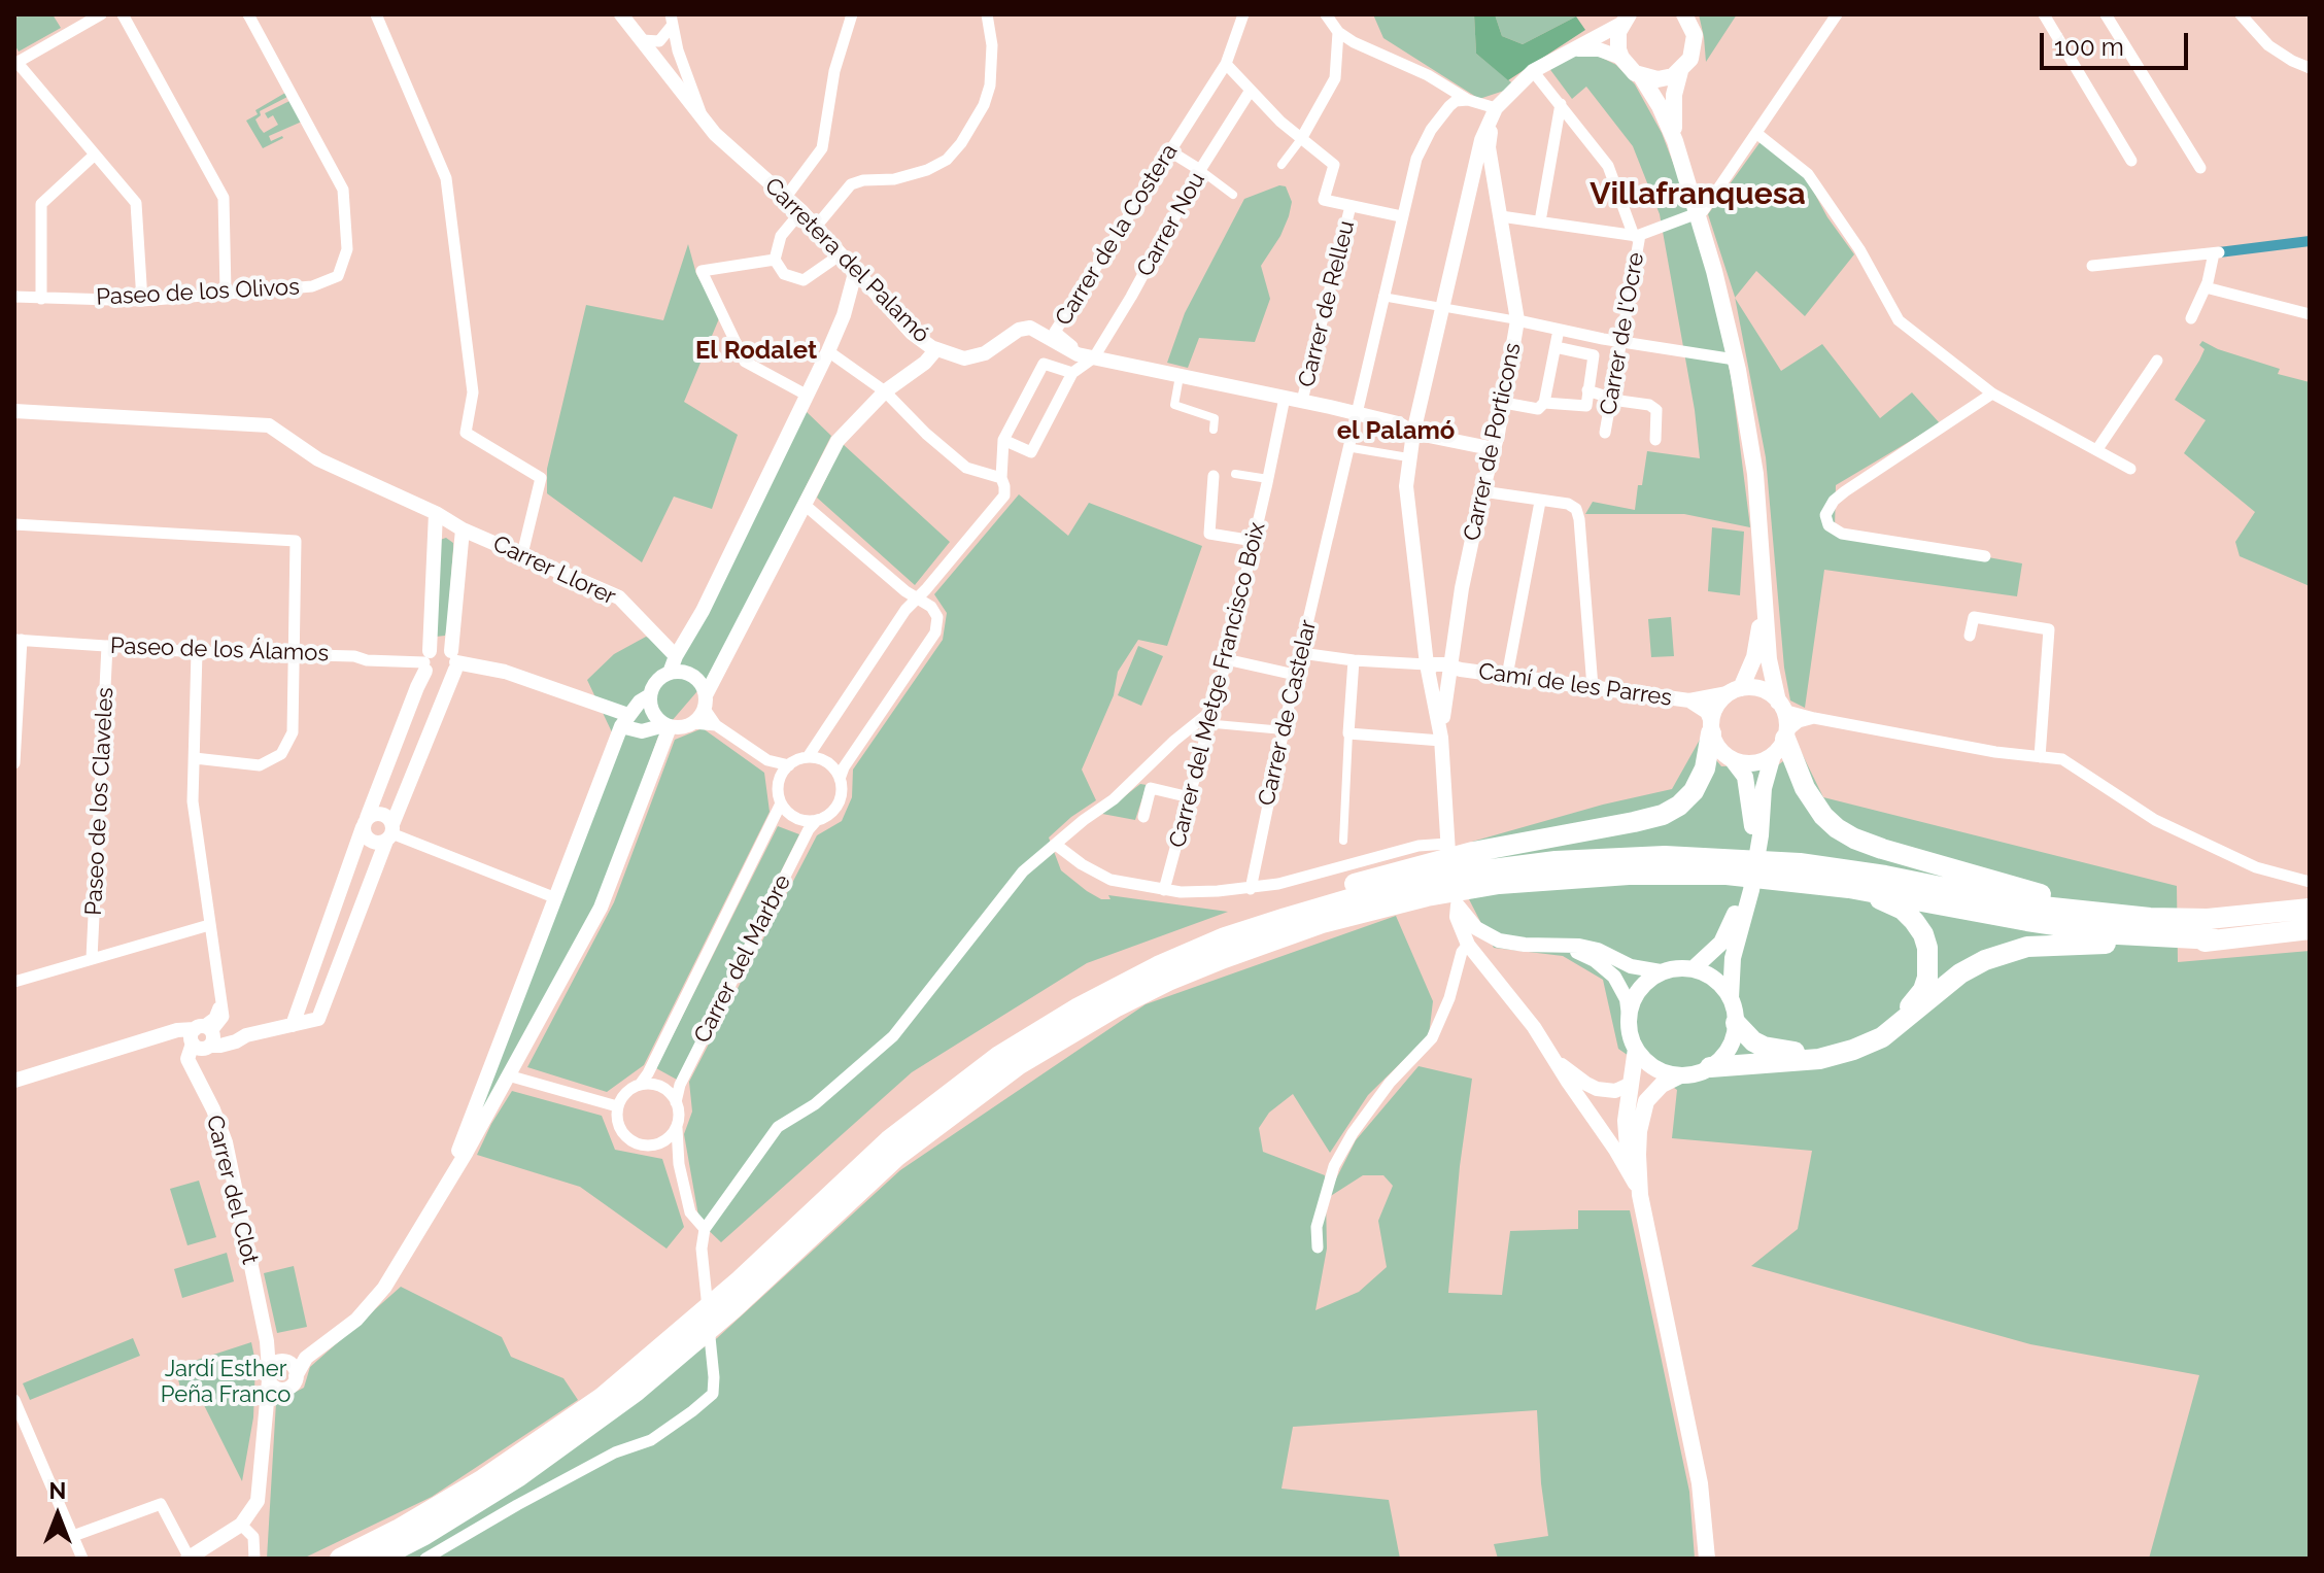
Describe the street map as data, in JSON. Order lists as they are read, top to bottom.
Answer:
{
  "streets": {
    "street": [
      "Carrer Nou",
      "Carrer de la Costera",
      "Carretera del Palamó",
      "Paseo de los Olivos",
      "Carrer de Relleu",
      "Carrer de l'Ocre",
      "Carrer de Porticons",
      "Carrer Llorer",
      "Paseo de los Álamos",
      "Carrer del Metge Francisco Boix",
      "Camí de les Parres",
      "Carrer de Castelar",
      "Paseo de los Claveles",
      "Carrer del Marbre",
      "Carrer del Clot"
    ]
  },
  "crossings": [
    ["Carrer Nou", "Carrer de la Costera"],
    ["Carrer Nou", "Carretera del Palamó"],
    ["Carrer de la Costera", "Carretera del Palamó"],
    ["Carrer de Porticons", "Camí de les Parres"],
    ["Paseo de los Álamos", "Paseo de los Claveles"]
  ],
  "districts": ["Villafranquesa", "El Rodalet", "el Palamó"],
  "parks": ["Jardí Esther Peña Franco"],
  "scale_bar": "100 m",
  "north": "top"
}
